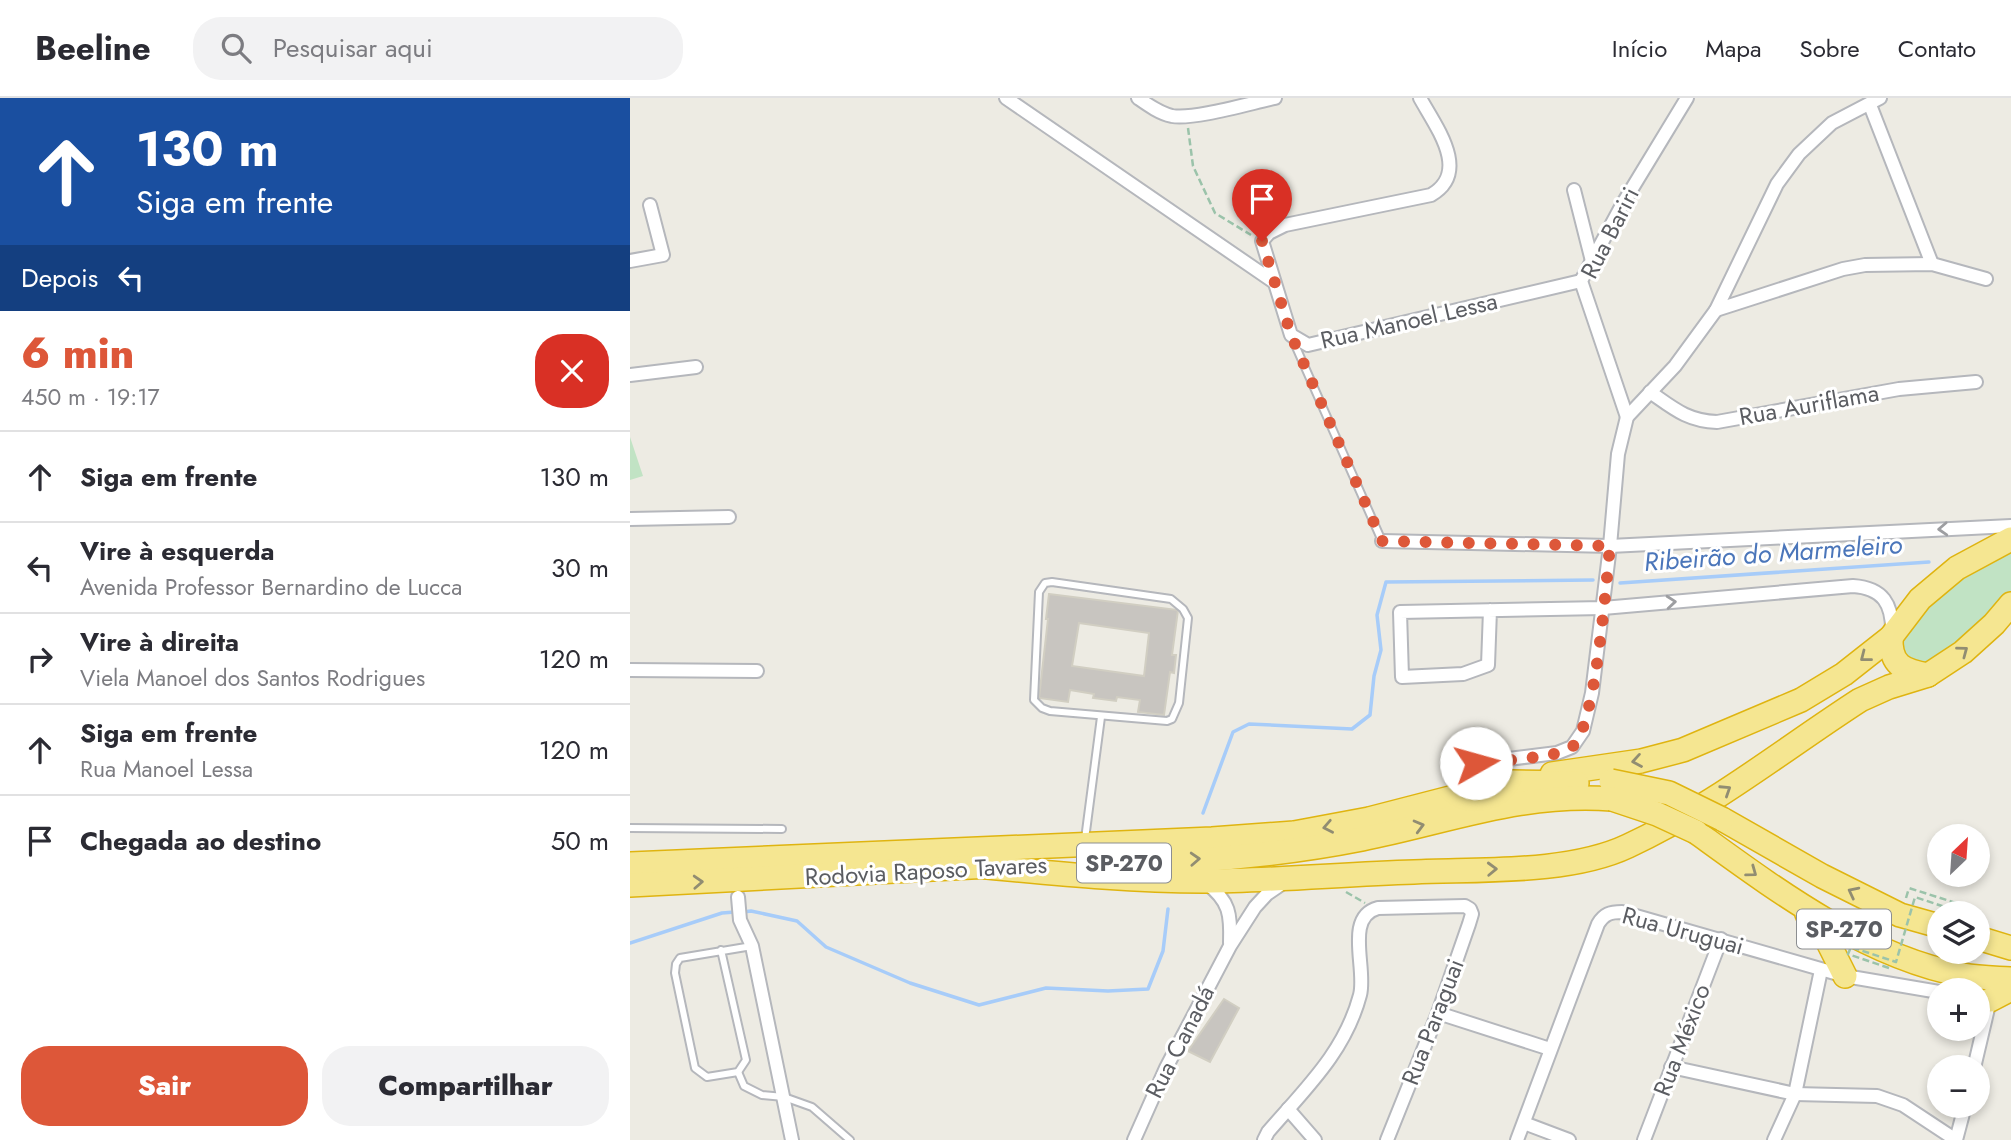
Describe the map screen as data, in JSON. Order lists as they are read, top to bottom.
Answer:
{
  "streets": {
    "highway": ["SP-270", "Rodovia Raposo Tavares"],
    "street": [
      "Rua Bariri",
      "Rua Manoel Lessa",
      "Rua Auriflama",
      "Rua Uruguai",
      "Rua Paraguai",
      "Rua México",
      "Rua Canadá"
    ]
  },
  "crossings": [
    ["Rua Bariri", "Rua Manoel Lessa"],
    ["Rua Uruguai", "Rua México"]
  ],
  "water": ["Ribeirão do Marmeleiro"],
  "north": "top right",
  "page": {
    "header": "Beeline",
    "search": "Pesquisar aqui",
    "nav": [
      "Início",
      "Mapa",
      "Sobre",
      "Contato"
    ],
    "turn": ["130 m", "Siga em frente"],
    "then": "Depois",
    "heading": ["6 min", "450 m · 19:17"],
    "list": [
      {
        "name": "Siga em frente",
        "value": "130 m"
      },
      {
        "name": "Vire à esquerda",
        "note": "Avenida Professor Bernardino de Lucca",
        "value": "30 m"
      },
      {
        "name": "Vire à direita",
        "note": "Viela Manoel dos Santos Rodrigues",
        "value": "120 m"
      },
      {
        "name": "Siga em frente",
        "note": "Rua Manoel Lessa",
        "value": "120 m"
      },
      {
        "name": "Chegada ao destino",
        "value": "50 m"
      }
    ],
    "map_buttons": ["+", "−"],
    "buttons": ["Sair", "Compartilhar"]
  }
}
